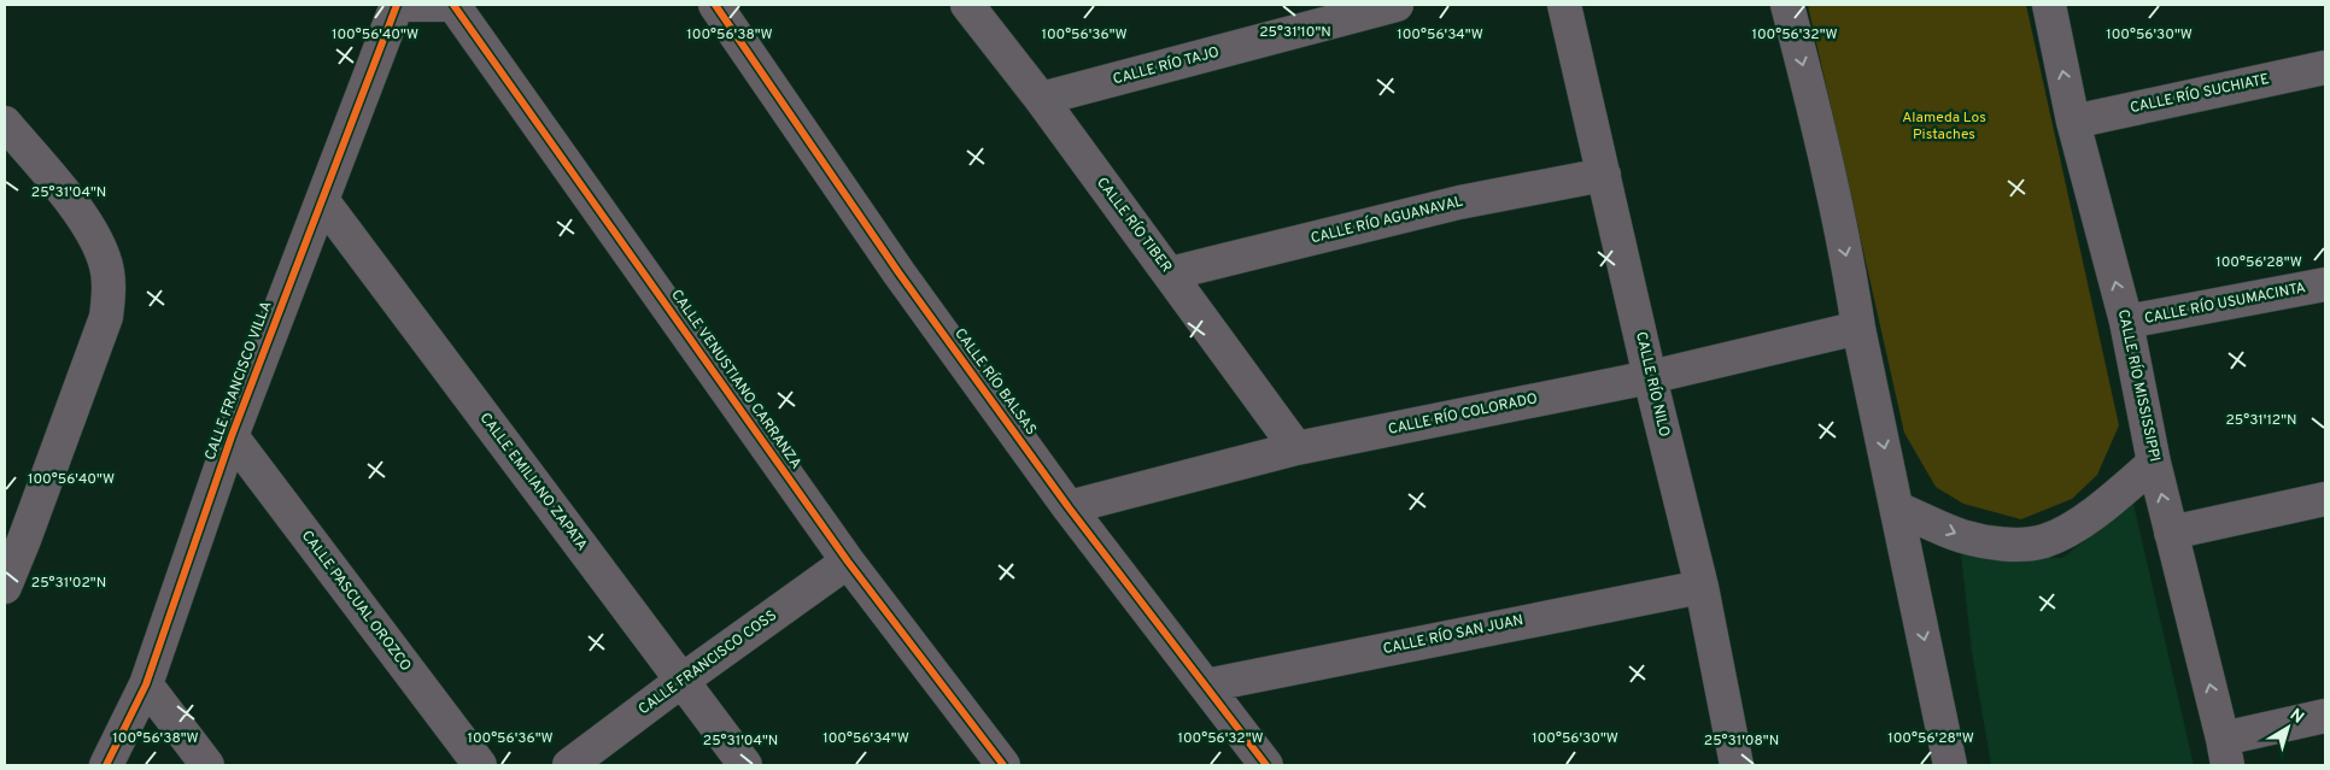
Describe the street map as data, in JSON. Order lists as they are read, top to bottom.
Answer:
{
  "streets": {
    "street": [
      "CALLE RÍO TAJO",
      "CALLE RÍO SUCHIATE",
      "CALLE RÍO AGUANAVAL",
      "CALLE RÍO TIBER",
      "CALLE RÍO USUMACINTA",
      "CALLE VENUSTIANO CARRANZA",
      "CALLE FRANCISCO VILLA",
      "CALLE RÍO BALSAS",
      "CALLE RÍO NILO",
      "CALLE RÍO MISSISSIPPI",
      "CALLE RÍO COLORADO",
      "CALLE EMILIANO ZAPATA",
      "CALLE PASCUAL OROZCO",
      "CALLE RÍO SAN JUAN",
      "CALLE FRANCISCO COSS"
    ]
  },
  "crossings": [
    ["CALLE RÍO TAJO", "CALLE RÍO TIBER"],
    ["CALLE RÍO SUCHIATE", "CALLE RÍO MISSISSIPPI"],
    ["CALLE RÍO AGUANAVAL", "CALLE RÍO TIBER"],
    ["CALLE RÍO AGUANAVAL", "CALLE RÍO NILO"],
    ["CALLE RÍO TIBER", "CALLE RÍO COLORADO"],
    ["CALLE RÍO USUMACINTA", "CALLE RÍO MISSISSIPPI"],
    ["CALLE VENUSTIANO CARRANZA", "CALLE FRANCISCO COSS"],
    ["CALLE FRANCISCO VILLA", "CALLE EMILIANO ZAPATA"],
    ["CALLE FRANCISCO VILLA", "CALLE PASCUAL OROZCO"],
    ["CALLE RÍO BALSAS", "CALLE RÍO COLORADO"],
    ["CALLE RÍO BALSAS", "CALLE RÍO SAN JUAN"],
    ["CALLE RÍO NILO", "CALLE RÍO COLORADO"],
    ["CALLE RÍO NILO", "CALLE RÍO SAN JUAN"],
    ["CALLE EMILIANO ZAPATA", "CALLE FRANCISCO COSS"]
  ],
  "parks": ["Alameda Los Pistaches"],
  "north": "top right",
  "coordinates": [
    "25°31'10\"N",
    "100°56'38\"W",
    "100°56'36\"W",
    "100°56'34\"W",
    "100°56'30\"W",
    "100°56'40\"W",
    "100°56'32\"W",
    "25°31'04\"N",
    "100°56'28\"W",
    "25°31'12\"N",
    "25°31'02\"N",
    "25°31'08\"N"
  ]
}
